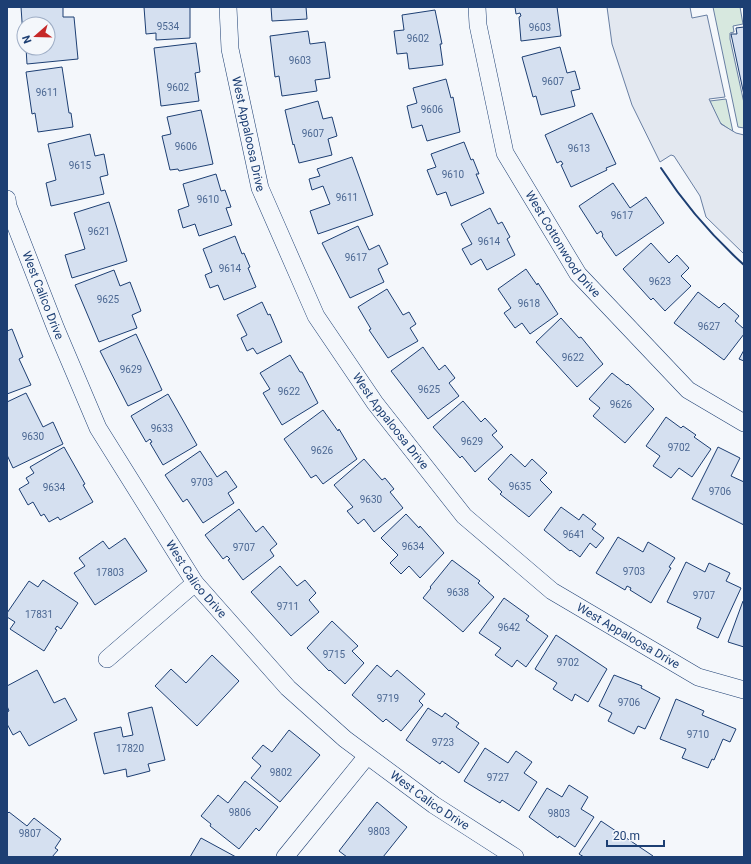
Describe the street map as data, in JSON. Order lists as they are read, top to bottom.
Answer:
{
  "streets": {
    "street": ["West Appaloosa Drive", "West Cottonwood Drive", "West Calico Drive"]
  },
  "house_numbers": [
    "9534",
    "9603",
    "9602",
    "9603",
    "9607",
    "9602",
    "9611",
    "9606",
    "9607",
    "9606",
    "9613",
    "9615",
    "9610",
    "9611",
    "9610",
    "9617",
    "9621",
    "9614",
    "9617",
    "9614",
    "9623",
    "9625",
    "9618",
    "9627",
    "9622",
    "9629",
    "9625",
    "9622",
    "9626",
    "9633",
    "9630",
    "9629",
    "9702",
    "9626",
    "9703",
    "9635",
    "9634",
    "9706",
    "9630",
    "9641",
    "9634",
    "9707",
    "9703",
    "17803",
    "9638",
    "9707",
    "9711",
    "17831",
    "9642",
    "9715",
    "9702",
    "9719",
    "9706",
    "9710",
    "9723",
    "17820",
    "9802",
    "9727",
    "9806",
    "9803",
    "9803",
    "9807"
  ],
  "scale_bar": "20 m",
  "north": "left"
}
